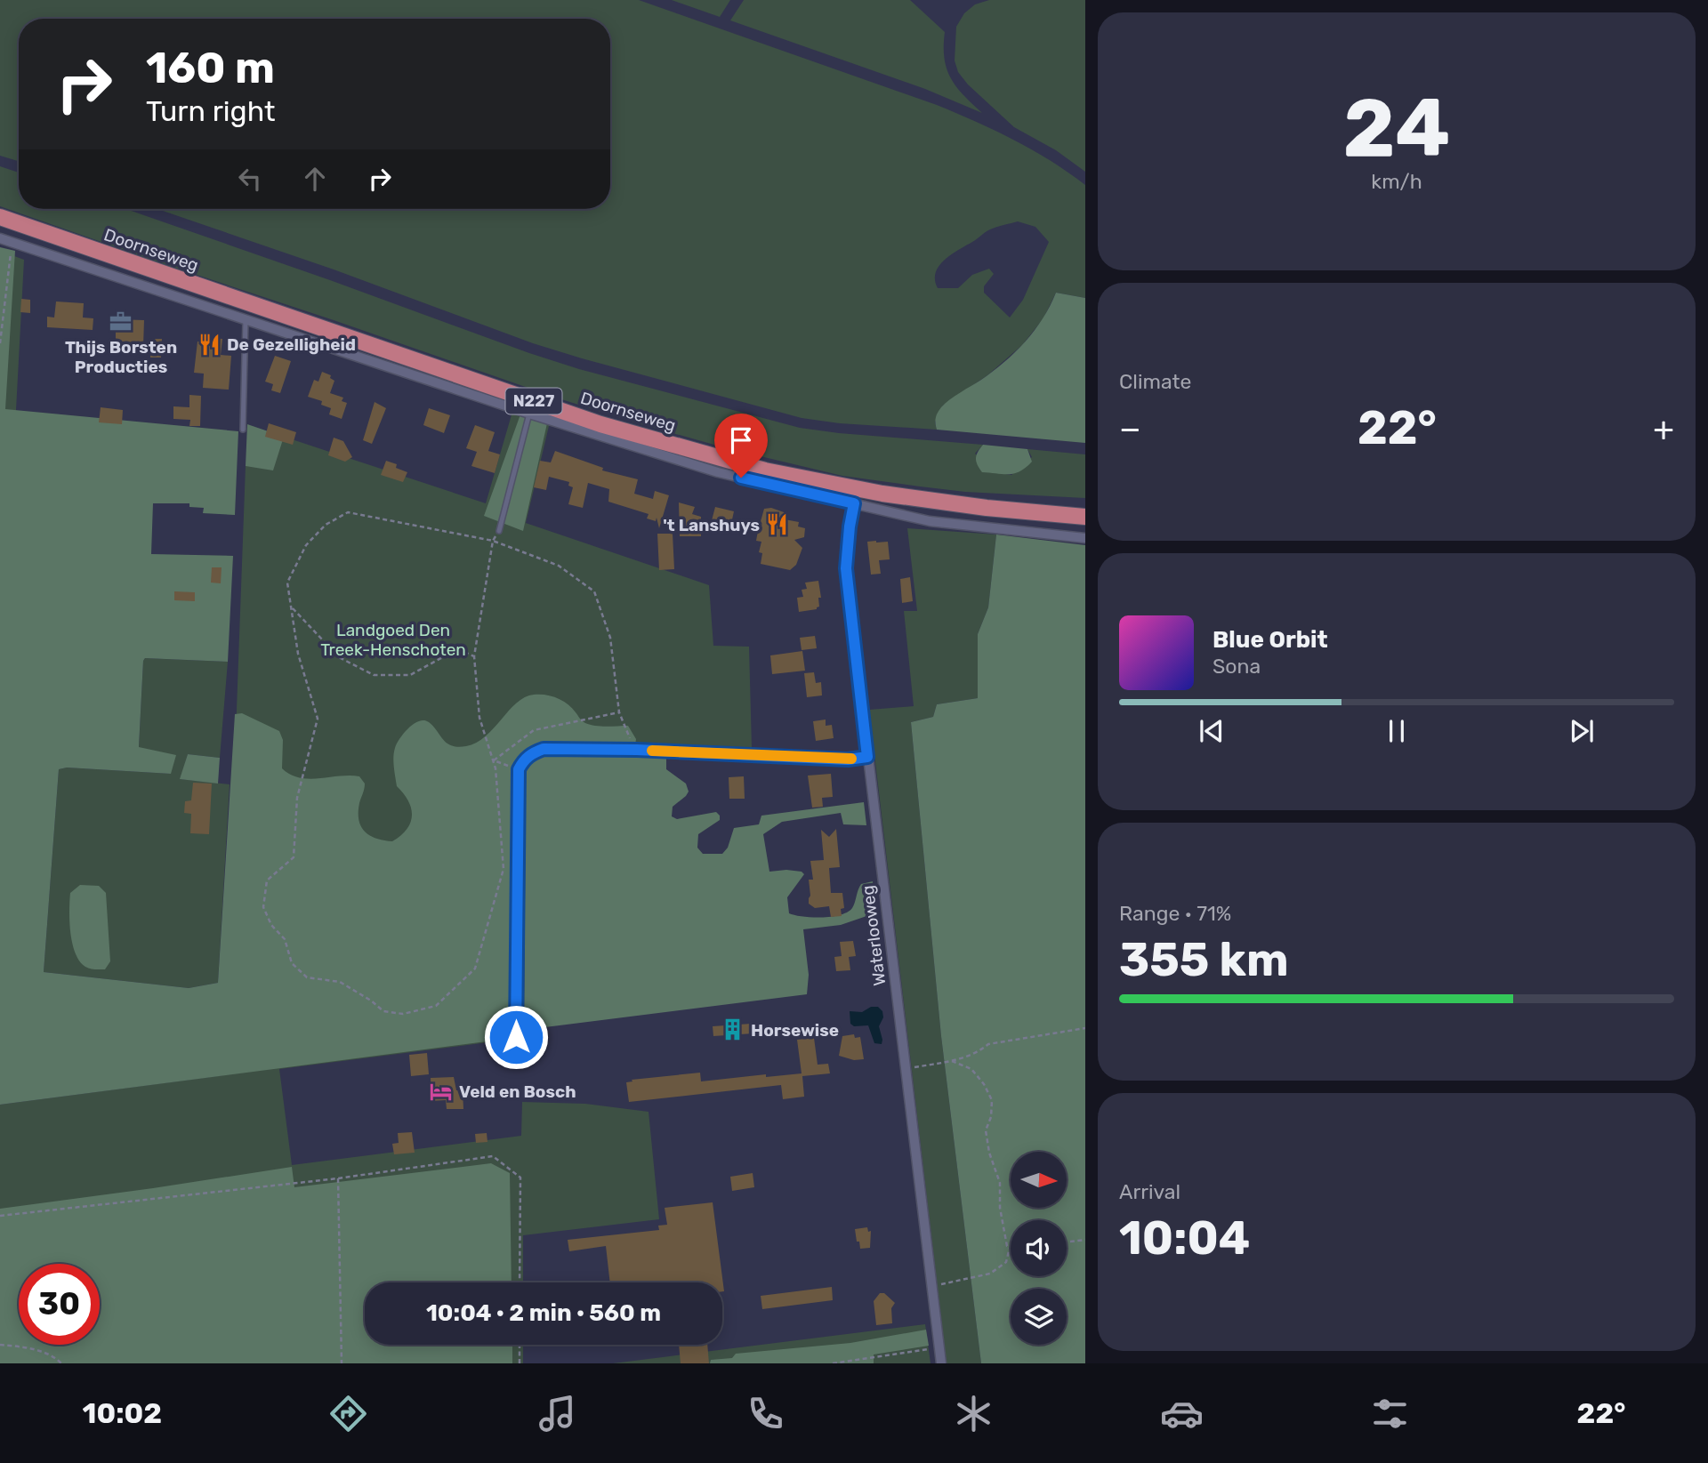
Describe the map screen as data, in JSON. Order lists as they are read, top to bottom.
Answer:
{
  "streets": {
    "main road": ["Doornseweg", "N227"],
    "street": ["Waterlooweg"]
  },
  "crossings": [
    ["Doornseweg", "Waterlooweg"]
  ],
  "parks": ["Landgoed Den Treek-Henschoten"],
  "places": {
    "office": ["Thijs Borsten Producties"],
    "restaurant": ["De Gezelligheid", "'t Lanshuys"],
    "building": ["Horsewise"],
    "hotel": ["Veld en Bosch"]
  },
  "north": "right",
  "page": {
    "tile": [
      ["24", "km/h"],
      "Climate",
      ["Range · 71%", "355 km"],
      ["Arrival", "10:04"]
    ],
    "turn": ["160 m", "Turn right"],
    "heat": ["−", "22°", "+"],
    "song": ["Blue Orbit", "Sona"],
    "limit": "30",
    "trip": "10:04 · 2 min · 560 m",
    "tabs": ["10:02", "22°"]
  }
}
